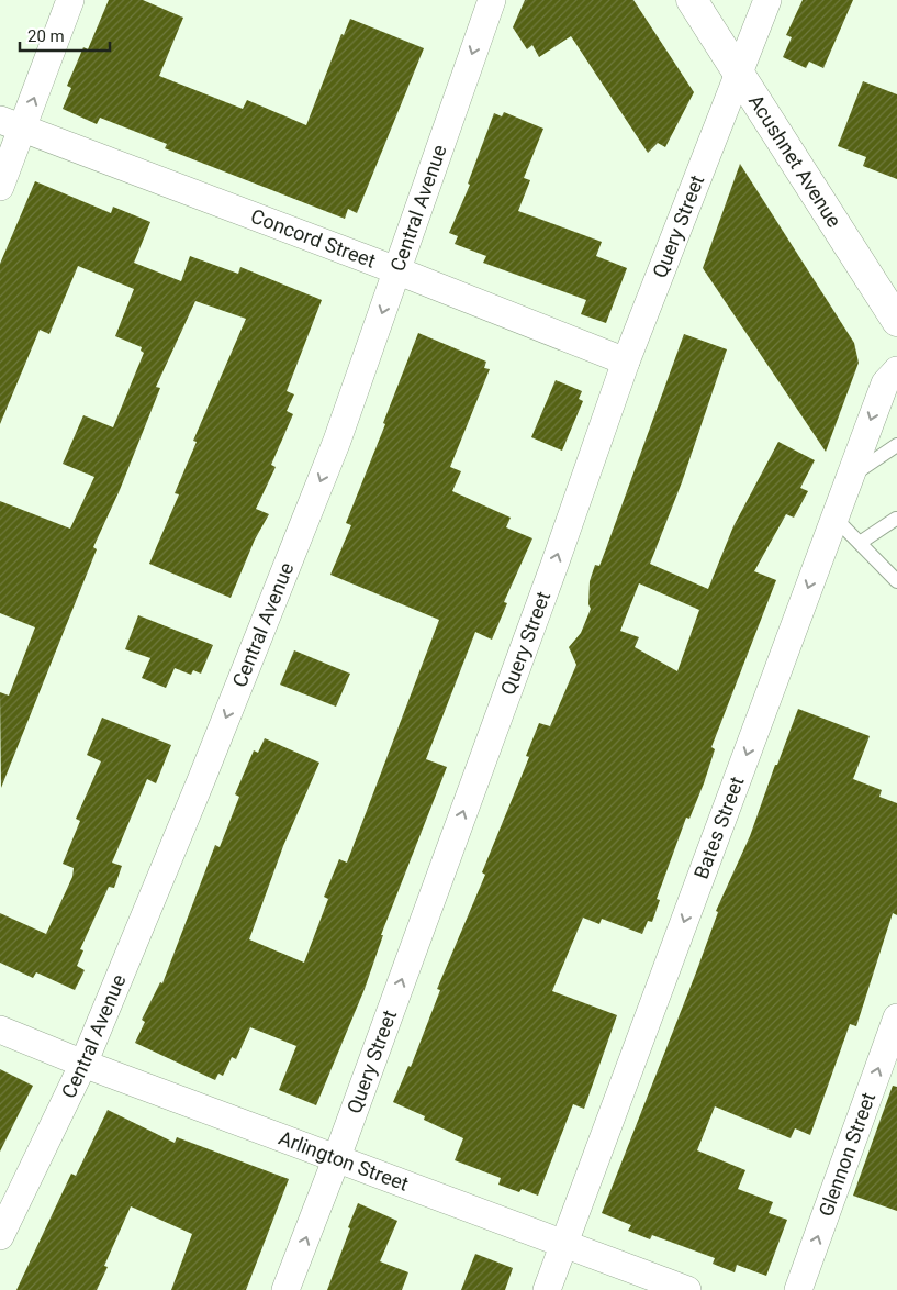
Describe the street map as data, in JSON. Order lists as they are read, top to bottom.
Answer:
{
  "streets": {
    "main road": ["Acushnet Avenue"],
    "street": [
      "Central Avenue",
      "Query Street",
      "Concord Street",
      "Bates Street",
      "Glennon Street",
      "Arlington Street"
    ]
  },
  "crossings": [
    ["Acushnet Avenue", "Query Street"],
    ["Central Avenue", "Concord Street"],
    ["Central Avenue", "Arlington Street"],
    ["Query Street", "Concord Street"],
    ["Query Street", "Arlington Street"],
    ["Bates Street", "Arlington Street"]
  ],
  "one_way": [
    "Central Avenue",
    "Query Street",
    "Bates Street",
    "Glennon Street"
  ],
  "scale_bar": "20 m"
}
